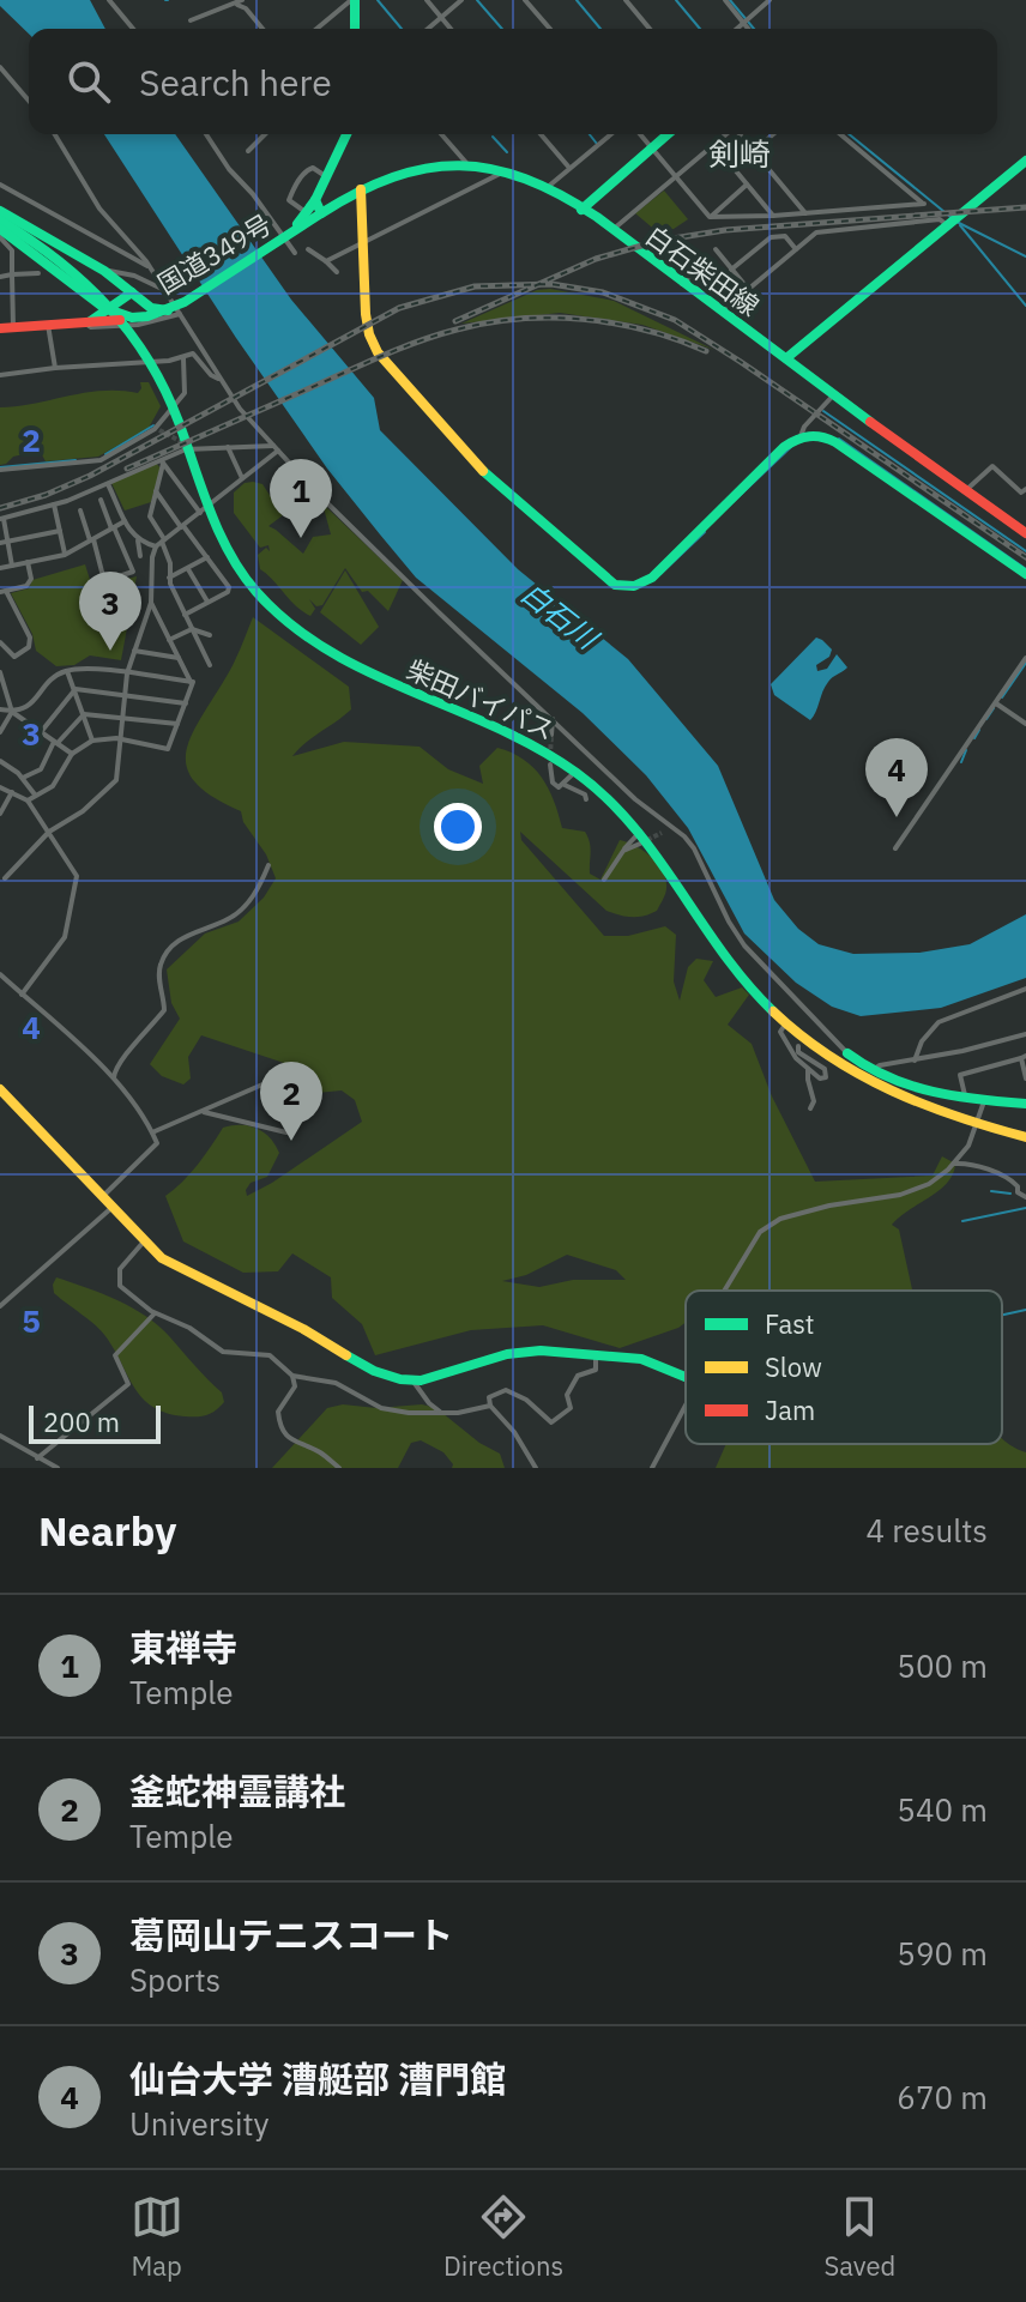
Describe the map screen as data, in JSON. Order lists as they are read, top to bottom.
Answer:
{
  "streets": {
    "main road": ["国道349号", "白石柴田線", "柴田バイパス"]
  },
  "crossings": [
    ["国道349号", "白石柴田線"],
    ["国道349号", "柴田バイパス"]
  ],
  "districts": ["剣崎"],
  "water": ["白石川"],
  "legend": ["Fast", "Slow", "Jam"],
  "scale_bar": "200 m",
  "page": {
    "search": "Search here",
    "pins": [
      "1",
      "3",
      "4",
      "2"
    ],
    "scale": "200 m",
    "heading": ["Nearby", "4 results"],
    "list": [
      {
        "mark": "1",
        "name": "東禅寺",
        "note": "Temple",
        "value": "500 m"
      },
      {
        "mark": "2",
        "name": "釜蛇神霊講社",
        "note": "Temple",
        "value": "540 m"
      },
      {
        "mark": "3",
        "name": "葛岡山テニスコート",
        "note": "Sports",
        "value": "590 m"
      },
      {
        "mark": "4",
        "name": "仙台大学 漕艇部 漕門館",
        "note": "University",
        "value": "670 m"
      }
    ],
    "nav": ["Map", "Directions", "Saved"]
  },
  "grid": {
    "rows": [
      "2",
      "3",
      "4",
      "5"
    ]
  }
}
